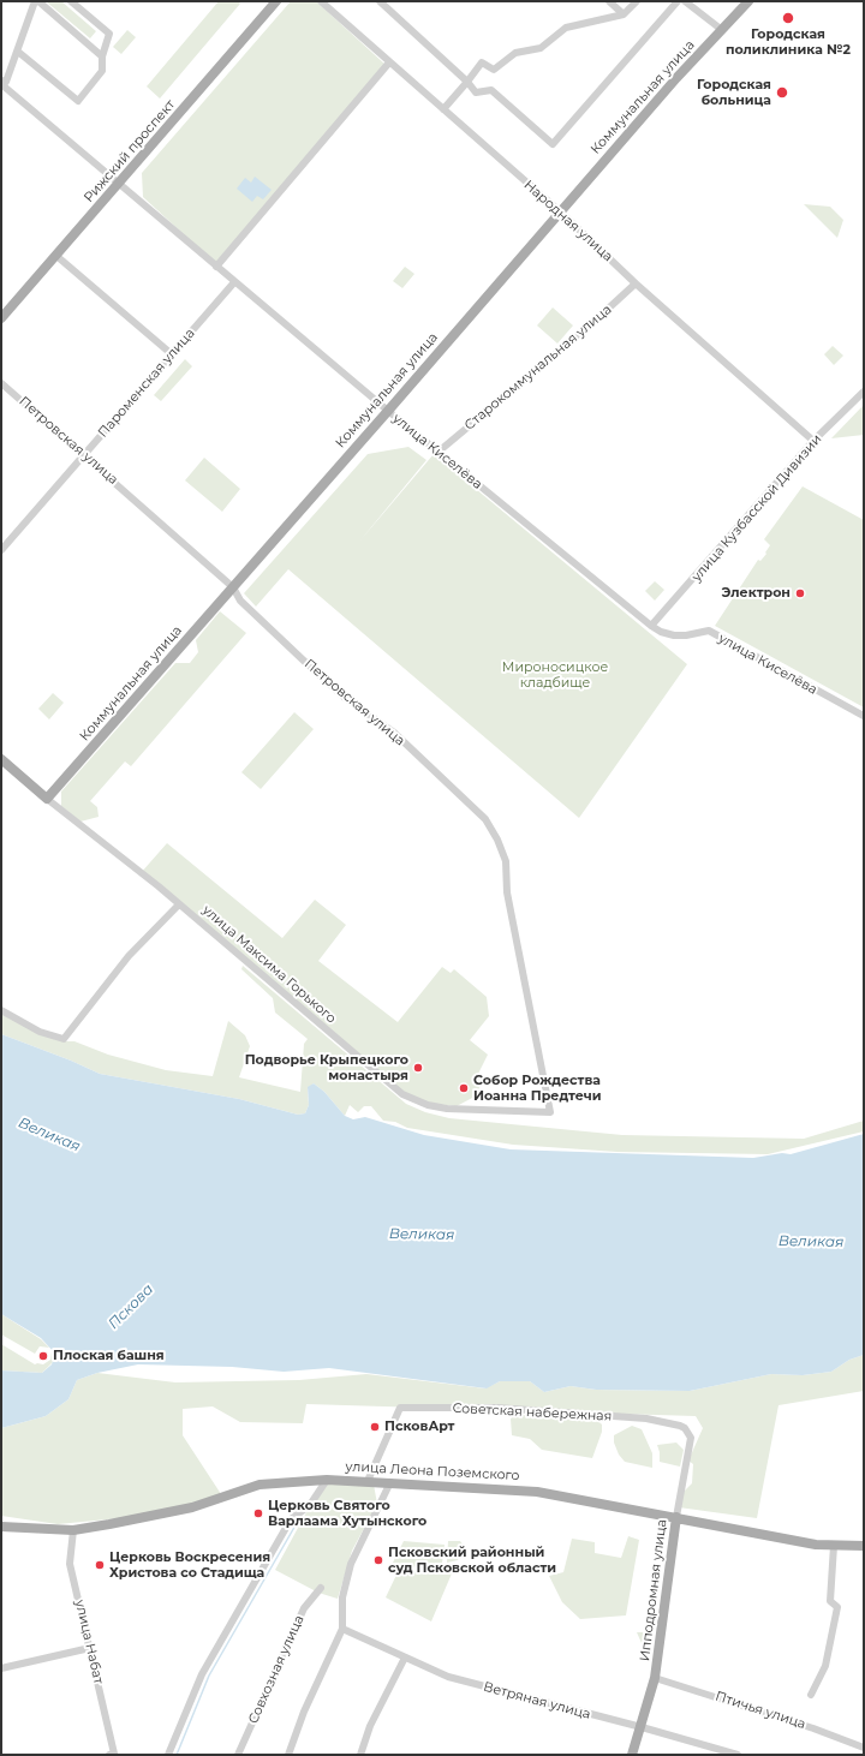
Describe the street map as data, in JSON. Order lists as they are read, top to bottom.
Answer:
{
  "streets": {
    "main road": [
      "Коммунальная улица",
      "Рижский проспект",
      "улица Максима Горького",
      "улица Леона Поземского",
      "Ипподромная улица"
    ],
    "street": [
      "Народная улица",
      "Старокоммунальная улица",
      "Пароменская улица",
      "Петровская улица",
      "улица Киселёва",
      "улица Кузбасской Дивизии",
      "Советская набережная",
      "улица Набат",
      "Совхозная улица",
      "Ветряная улица",
      "Птичья улица"
    ]
  },
  "crossings": [
    ["Коммунальная улица", "Народная улица"],
    ["Коммунальная улица", "Петровская улица"],
    ["Коммунальная улица", "улица Киселёва"],
    ["Коммунальная улица", "улица Максима Горького"],
    ["Рижский проспект", "улица Киселёва"],
    ["Народная улица", "Старокоммунальная улица"],
    ["Народная улица", "улица Кузбасской Дивизии"],
    ["Старокоммунальная улица", "улица Киселёва"],
    ["Пароменская улица", "Петровская улица"],
    ["Пароменская улица", "улица Киселёва"],
    ["Петровская улица", "улица Максима Горького"],
    ["улица Киселёва", "улица Кузбасской Дивизии"],
    ["Советская набережная", "улица Леона Поземского"],
    ["Советская набережная", "Ипподромная улица"],
    ["улица Леона Поземского", "Ипподромная улица"],
    ["улица Леона Поземского", "улица Набат"],
    ["Ипподромная улица", "Ветряная улица"],
    ["Ипподромная улица", "Птичья улица"]
  ],
  "water": ["Великая", "Пскова"],
  "parks": ["Мироносицкое кладбище"],
  "places": [
    "Городская поликлиника №2",
    "Городская больница",
    "Электрон",
    "Подворье Крыпецкого монастыря",
    "Собор Рождества Иоанна Предтечи",
    "Плоская башня",
    "ПсковАрт",
    "Церковь Святого Варлаама Хутынского",
    "Псковский районный суд Псковской области",
    "Церковь Воскресения Христова со Стадища"
  ]
}
